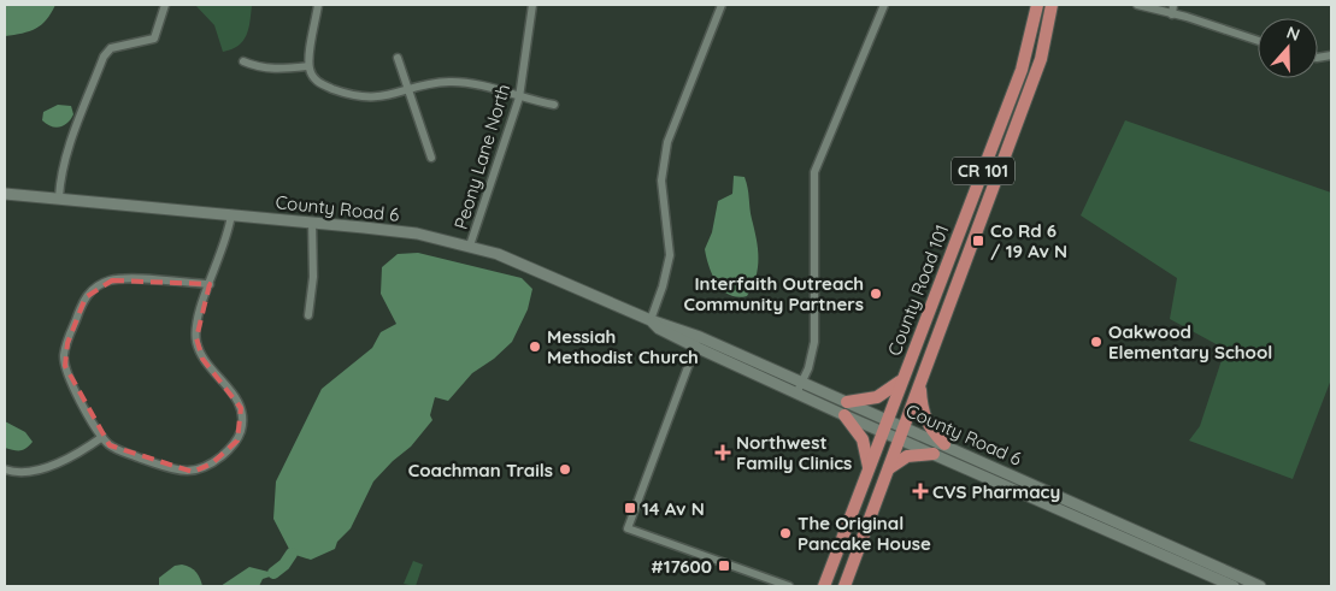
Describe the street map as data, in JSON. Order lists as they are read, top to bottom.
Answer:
{
  "streets": {
    "main road": ["CR 101", "County Road 6", "County Road 101"],
    "street": ["Peony Lane North"]
  },
  "crossings": [
    ["Peony Lane North", "County Road 6"],
    ["County Road 6", "County Road 101"]
  ],
  "places": {
    "transit": ["Co Rd 6 / 19 Av N", "14 Av N", "#17600"],
    "other": [
      "Interfaith Outreach Community Partners",
      "Oakwood Elementary School",
      "Messiah Methodist Church",
      "Coachman Trails",
      "The Original Pancake House"
    ],
    "health": ["Northwest Family Clinics", "CVS Pharmacy"]
  },
  "north": "top"
}
